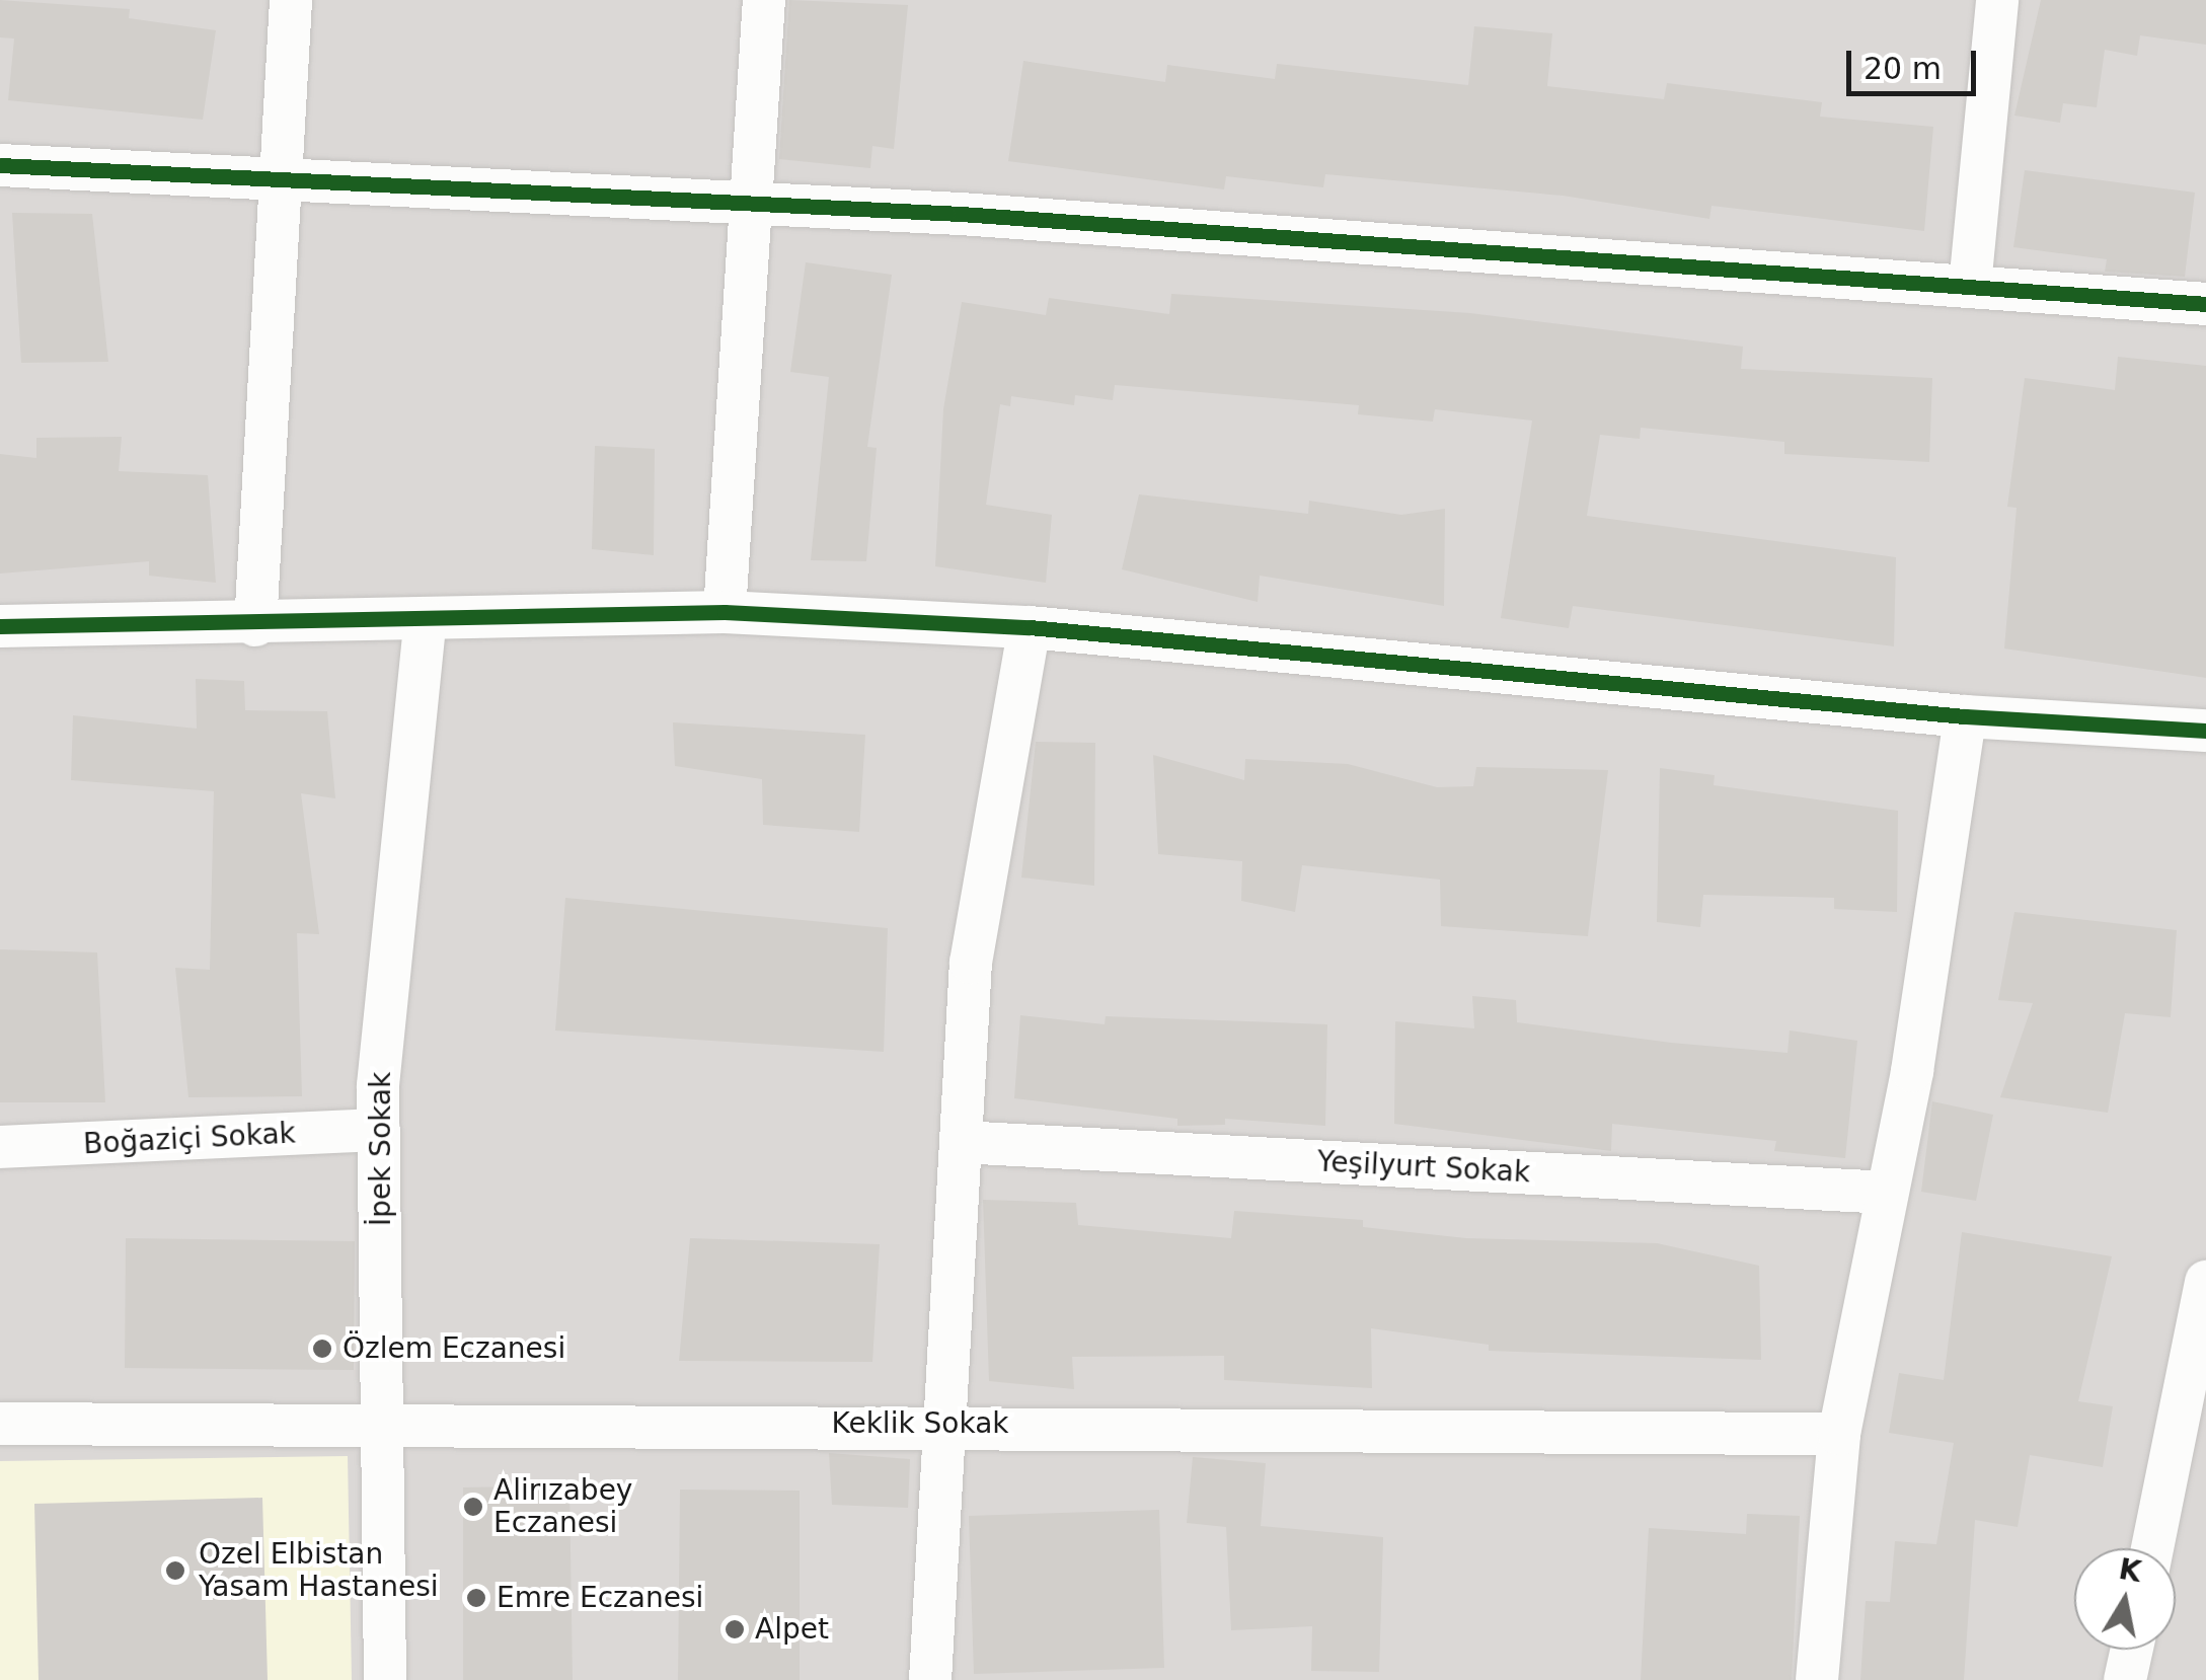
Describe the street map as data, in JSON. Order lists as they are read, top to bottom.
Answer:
{
  "streets": {
    "street": [
      "Boğaziçi Sokak",
      "İpek Sokak",
      "Yeşilyurt Sokak",
      "Keklik Sokak"
    ]
  },
  "crossings": [
    ["Boğaziçi Sokak", "İpek Sokak"],
    ["İpek Sokak", "Keklik Sokak"]
  ],
  "places": [
    "Özlem Eczanesi",
    "Alirızabey Eczanesi",
    "Ozel Elbistan Yasam Hastanesi",
    "Emre Eczanesi",
    "Alpet"
  ],
  "scale_bar": "20 m",
  "north": "top"
}
